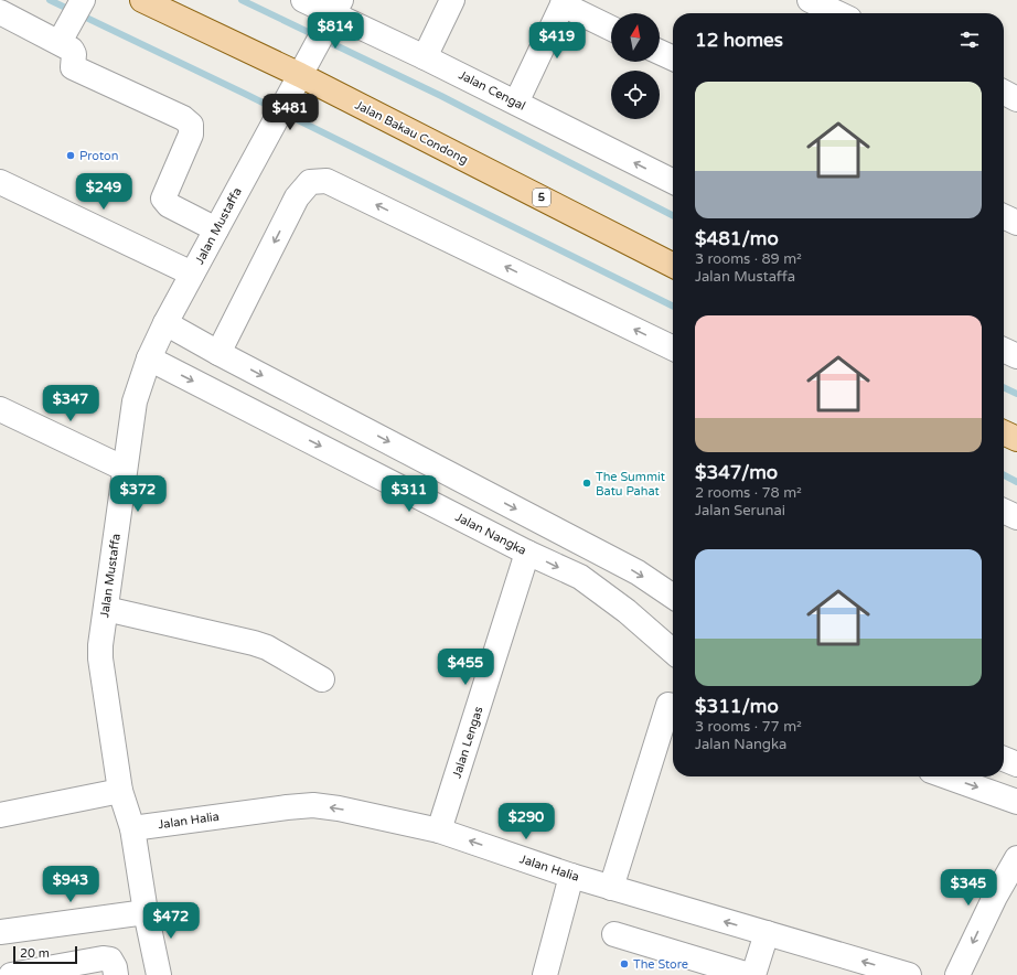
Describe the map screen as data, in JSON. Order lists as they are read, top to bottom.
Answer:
{
  "streets": {
    "main road": ["Jalan Bakau Condong", "5"],
    "street": [
      "Jalan Cengal",
      "Jalan Mustaffa",
      "Jalan Nangka",
      "Jalan Lengas",
      "Jalan Halia"
    ]
  },
  "crossings": [
    ["Jalan Cengal", "Jalan Mustaffa"],
    ["Jalan Bakau Condong", "Jalan Mustaffa"],
    ["Jalan Mustaffa", "Jalan Nangka"],
    ["Jalan Mustaffa", "Jalan Halia"],
    ["Jalan Nangka", "Jalan Lengas"],
    ["Jalan Lengas", "Jalan Halia"]
  ],
  "places": ["Proton", "The Summit Batu Pahat", "The Store"],
  "scale_bar": "20 m",
  "north": "top",
  "page": {
    "price": [
      "$814",
      "$419",
      "$481",
      "$249",
      "$347",
      "$372",
      "$311",
      "$455",
      "$290",
      "$943",
      "$345",
      "$472"
    ],
    "heading": "12 homes",
    "list": [
      {
        "name": "$481/mo",
        "note": "3 rooms · 89 m² · Jalan Mustaffa"
      },
      {
        "name": "$347/mo",
        "note": "2 rooms · 78 m² · Jalan Serunai"
      },
      {
        "name": "$311/mo",
        "note": "3 rooms · 77 m² · Jalan Nangka"
      }
    ],
    "scale": "20 m"
  }
}
